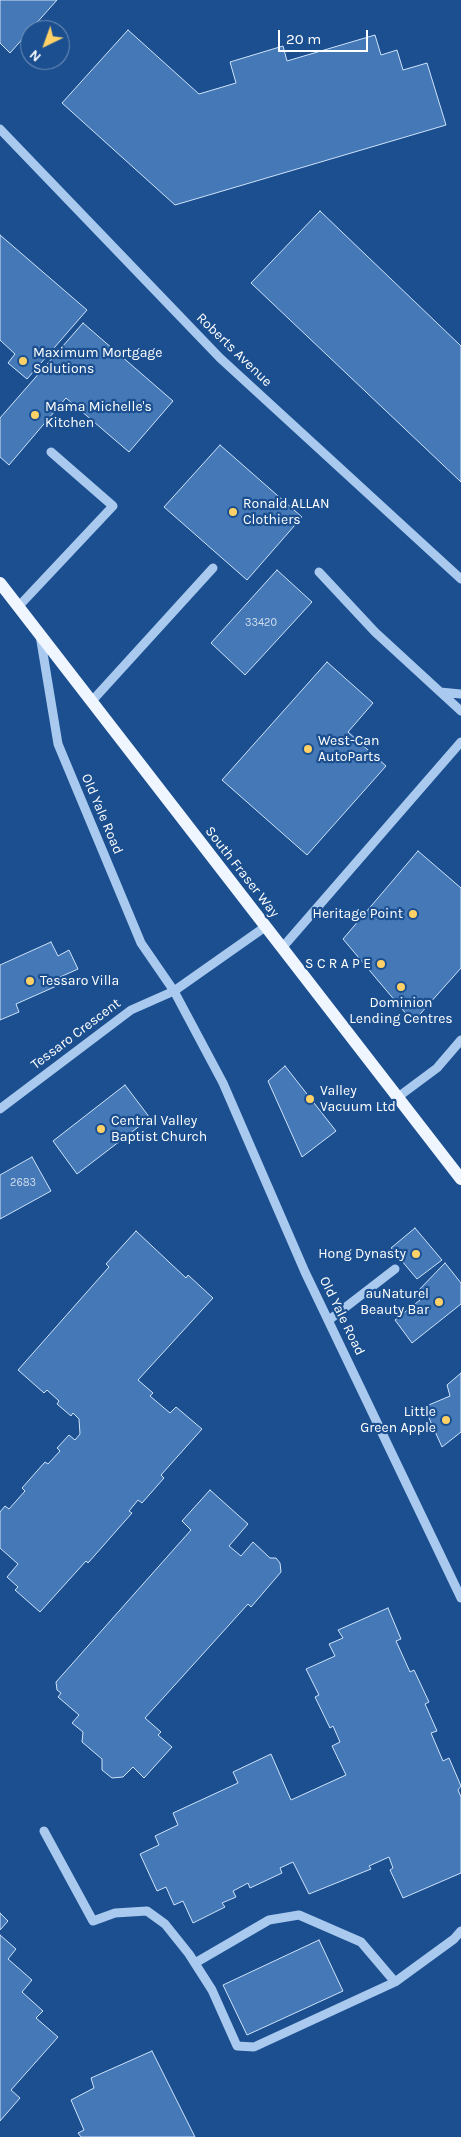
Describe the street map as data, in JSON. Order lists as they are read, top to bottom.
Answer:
{
  "streets": {
    "main road": ["South Fraser Way"],
    "street": ["Roberts Avenue", "Old Yale Road", "Tessaro Crescent"]
  },
  "crossings": [
    ["Old Yale Road", "South Fraser Way"],
    ["Old Yale Road", "Tessaro Crescent"]
  ],
  "places": [
    "Maximum Mortgage Solutions",
    "Mama Michelle's Kitchen",
    "Ronald ALLAN Clothiers",
    "West-Can AutoParts",
    "Heritage Point",
    "S C R A P E",
    "Tessaro Villa",
    "Dominion Lending Centres",
    "Valley Vacuum Ltd",
    "Central Valley Baptist Church",
    "Hong Dynasty",
    "auNaturel Beauty Bar",
    "Little Green Apple"
  ],
  "house_numbers": ["33420", "2683"],
  "scale_bar": "20 m",
  "north": "bottom left"
}
